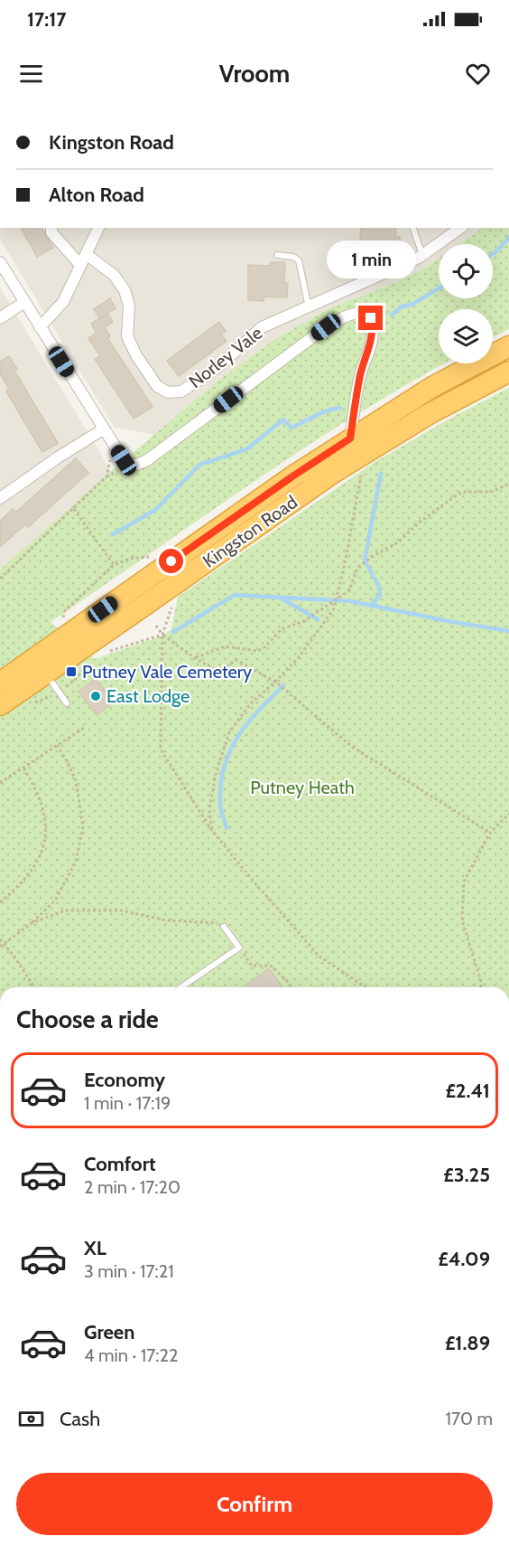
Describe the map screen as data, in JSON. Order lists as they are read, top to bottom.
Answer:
{
  "streets": {
    "highway": ["Kingston Road"],
    "street": ["Norley Vale"]
  },
  "parks": ["Putney Heath"],
  "places": {
    "transit": ["Putney Vale Cemetery"],
    "other": ["East Lodge"]
  },
  "page": {
    "status": "17:17",
    "header": "Vroom",
    "banner": ["Kingston Road", "Alton Road"],
    "bubble": "1 min",
    "heading": "Choose a ride",
    "list": [
      {
        "name": "Economy",
        "note": "1 min · 17:19",
        "value": "£2.41"
      },
      {
        "name": "Comfort",
        "note": "2 min · 17:20",
        "value": "£3.25"
      },
      {
        "name": "XL",
        "note": "3 min · 17:21",
        "value": "£4.09"
      },
      {
        "name": "Green",
        "note": "4 min · 17:22",
        "value": "£1.89"
      }
    ],
    "pay": ["Cash", "170 m"],
    "buttons": "Confirm"
  }
}
